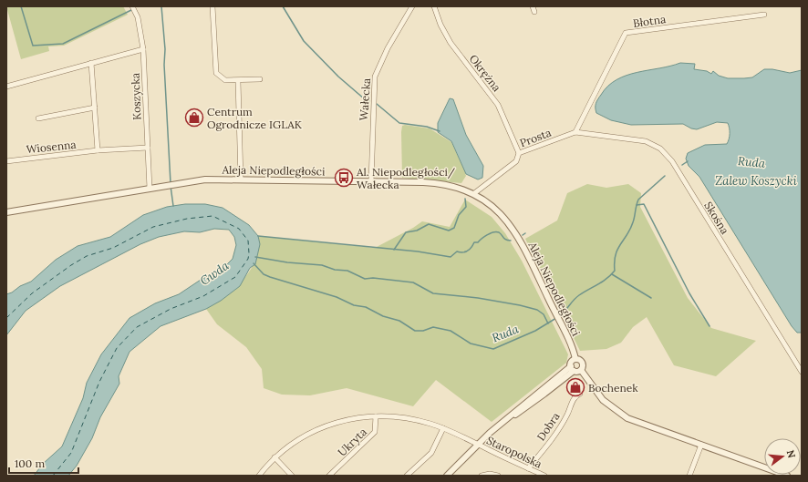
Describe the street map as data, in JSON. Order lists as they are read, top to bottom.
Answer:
{
  "streets": {
    "street": [
      "Błotna",
      "Okrężna",
      "Koszycka",
      "Wałecka",
      "Prosta",
      "Wiosenna",
      "Aleja Niepodległości",
      "Skośna",
      "Dobra",
      "Ukryta",
      "Staropolska"
    ]
  },
  "crossings": [
    ["Błotna", "Prosta"],
    ["Błotna", "Skośna"],
    ["Okrężna", "Prosta"],
    ["Koszycka", "Wiosenna"],
    ["Koszycka", "Aleja Niepodległości"],
    ["Wałecka", "Aleja Niepodległości"],
    ["Prosta", "Aleja Niepodległości"],
    ["Prosta", "Skośna"],
    ["Dobra", "Staropolska"],
    ["Ukryta", "Staropolska"]
  ],
  "water": ["Ruda", "Zalew Koszycki", "Gwda"],
  "places": {
    "shop": ["Centrum Ogrodnicze IGLAK", "Bochenek"],
    "bus stop": ["Al. Niepodległości/ Wałecka"]
  },
  "scale_bar": "100 m",
  "north": "right"
}
